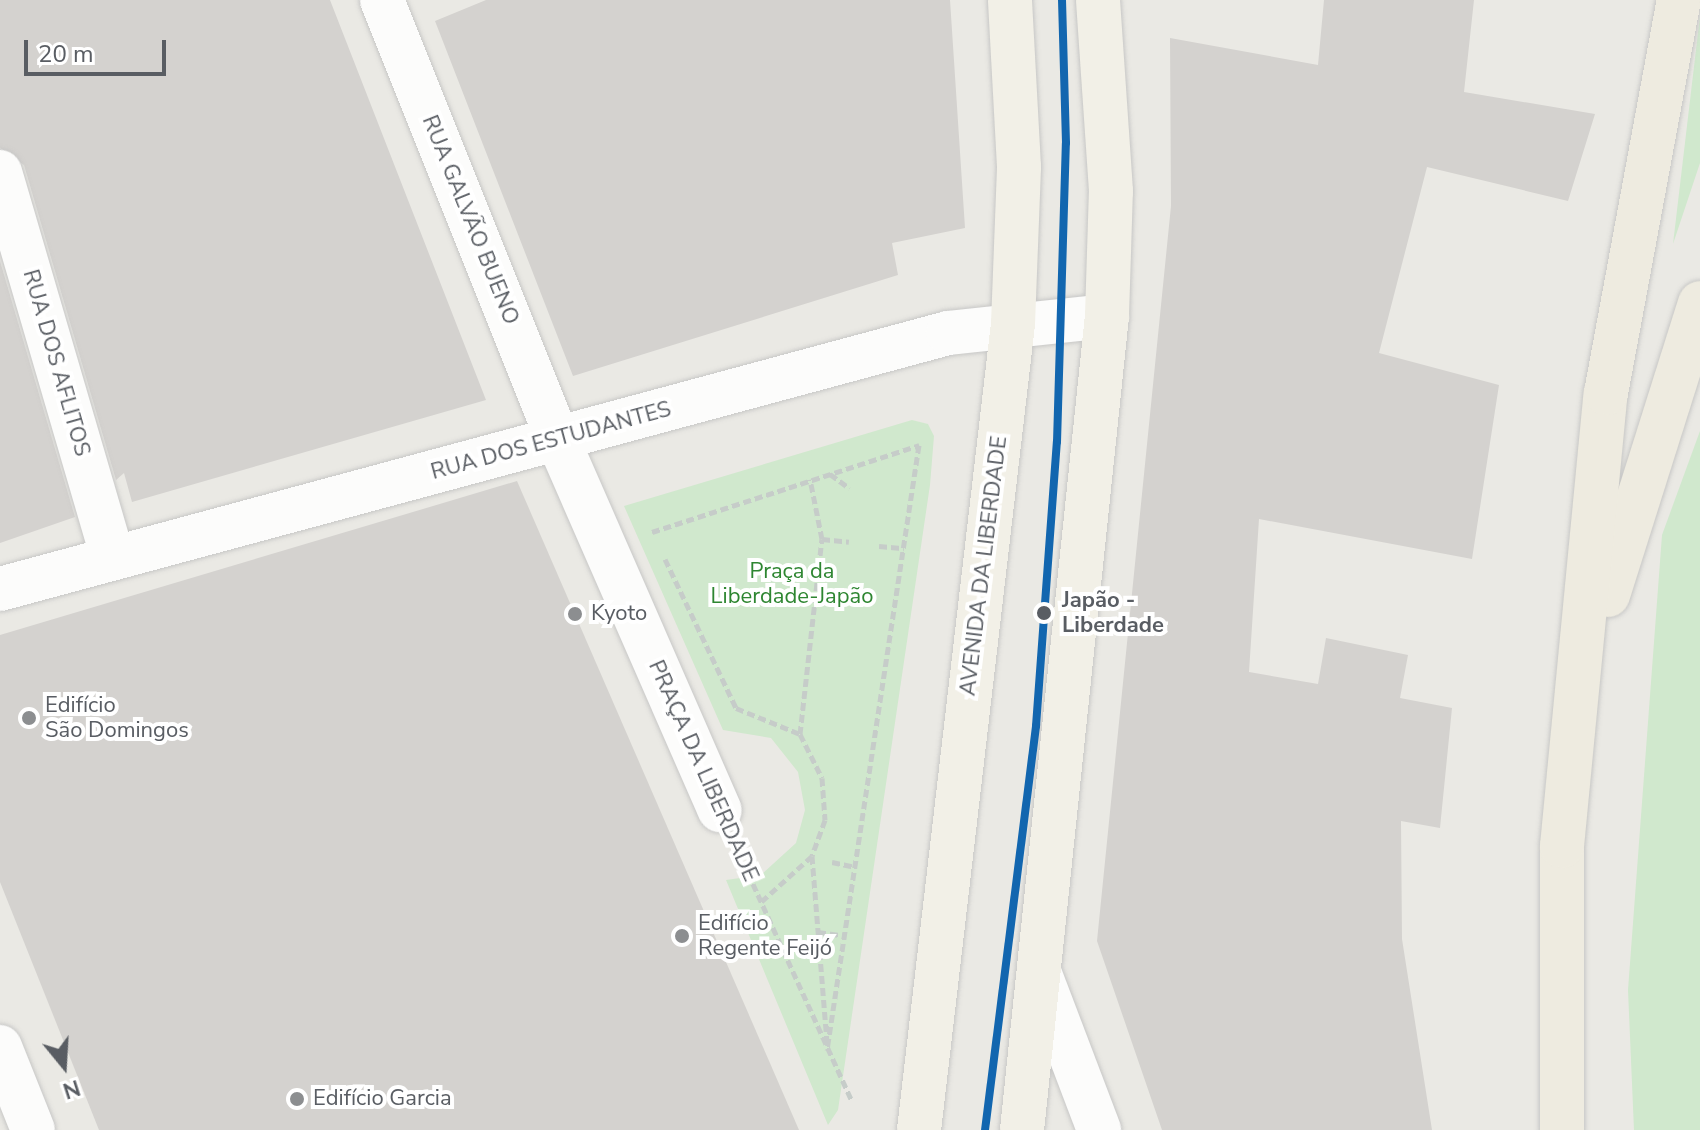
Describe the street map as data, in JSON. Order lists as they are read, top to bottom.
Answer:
{
  "streets": {
    "main road": ["AVENIDA DA LIBERDADE"],
    "street": [
      "RUA GALVÃO BUENO",
      "RUA DOS AFLITOS",
      "RUA DOS ESTUDANTES",
      "PRAÇA DA LIBERDADE"
    ]
  },
  "crossings": [
    ["RUA GALVÃO BUENO", "RUA DOS ESTUDANTES"],
    ["RUA GALVÃO BUENO", "PRAÇA DA LIBERDADE"],
    ["RUA DOS AFLITOS", "RUA DOS ESTUDANTES"],
    ["RUA DOS ESTUDANTES", "AVENIDA DA LIBERDADE"],
    ["RUA DOS ESTUDANTES", "PRAÇA DA LIBERDADE"]
  ],
  "parks": ["Praça da Liberdade-Japão"],
  "places": [
    "Japão - Liberdade",
    "Kyoto",
    "Edifício São Domingos",
    "Edifício Regente Feijó",
    "Edifício Garcia"
  ],
  "scale_bar": "20 m",
  "north": "bottom"
}
